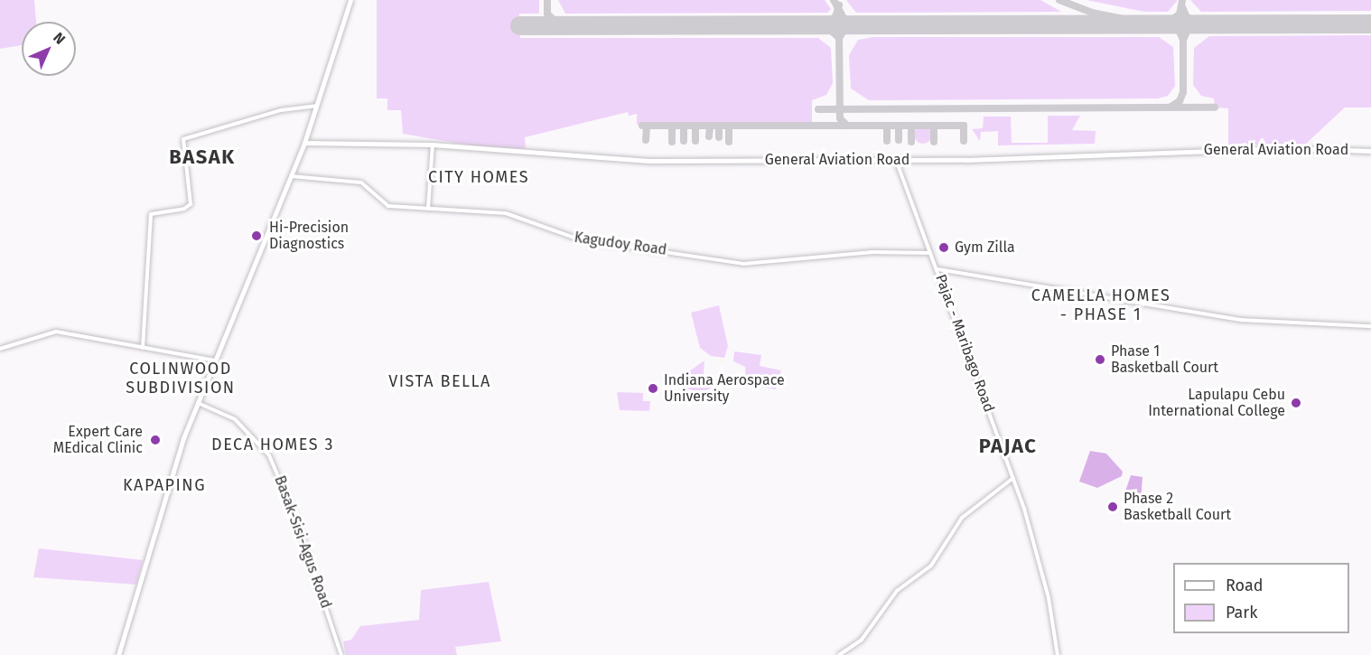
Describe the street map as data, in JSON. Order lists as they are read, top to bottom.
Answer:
{
  "streets": {
    "main road": ["General Aviation Road"],
    "street": ["Kagudoy Road", "Pajac - Maribago Road", "Basak-Sisi-Agus Road"]
  },
  "crossings": [
    ["General Aviation Road", "Pajac - Maribago Road"],
    ["Kagudoy Road", "Pajac - Maribago Road"]
  ],
  "districts": [
    "BASAK",
    "CITY HOMES",
    "CAMELLA HOMES - PHASE 1",
    "COLINWOOD SUBDIVISION",
    "VISTA BELLA",
    "DECA HOMES 3",
    "PAJAC",
    "KAPAPING"
  ],
  "places": [
    "Hi-Precision Diagnostics",
    "Gym Zilla",
    "Phase 1 Basketball Court",
    "Indiana Aerospace University",
    "Lapulapu Cebu International College",
    "Expert Care MEdical Clinic",
    "Phase 2 Basketball Court"
  ],
  "legend": ["Road", "Park"],
  "north": "top right"
}
